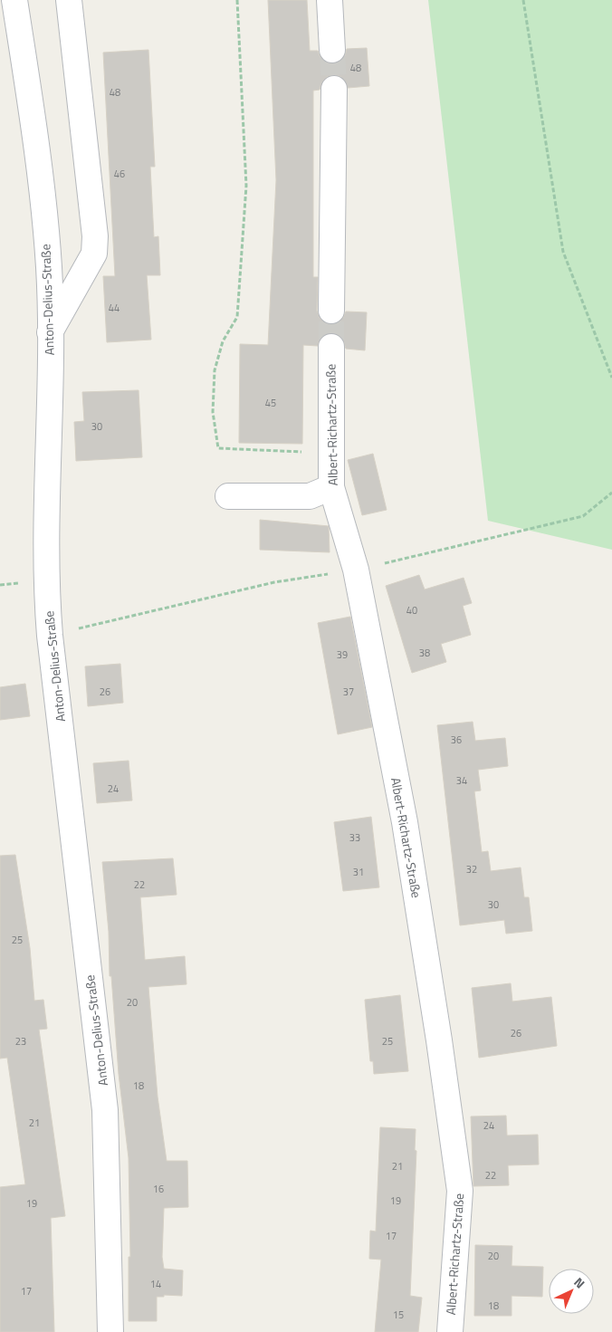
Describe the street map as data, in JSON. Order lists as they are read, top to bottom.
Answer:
{
  "streets": {
    "street": ["Anton-Delius-Straße", "Albert-Richartz-Straße"]
  },
  "house_numbers": [
    "48",
    "48",
    "46",
    "44",
    "45",
    "30",
    "40",
    "38",
    "39",
    "26",
    "37",
    "36",
    "34",
    "24",
    "33",
    "32",
    "31",
    "22",
    "30",
    "25",
    "20",
    "26",
    "23",
    "25",
    "18",
    "21",
    "24",
    "21",
    "22",
    "16",
    "19",
    "19",
    "17",
    "20",
    "14",
    "17",
    "18",
    "15"
  ],
  "north": "top right"
}
